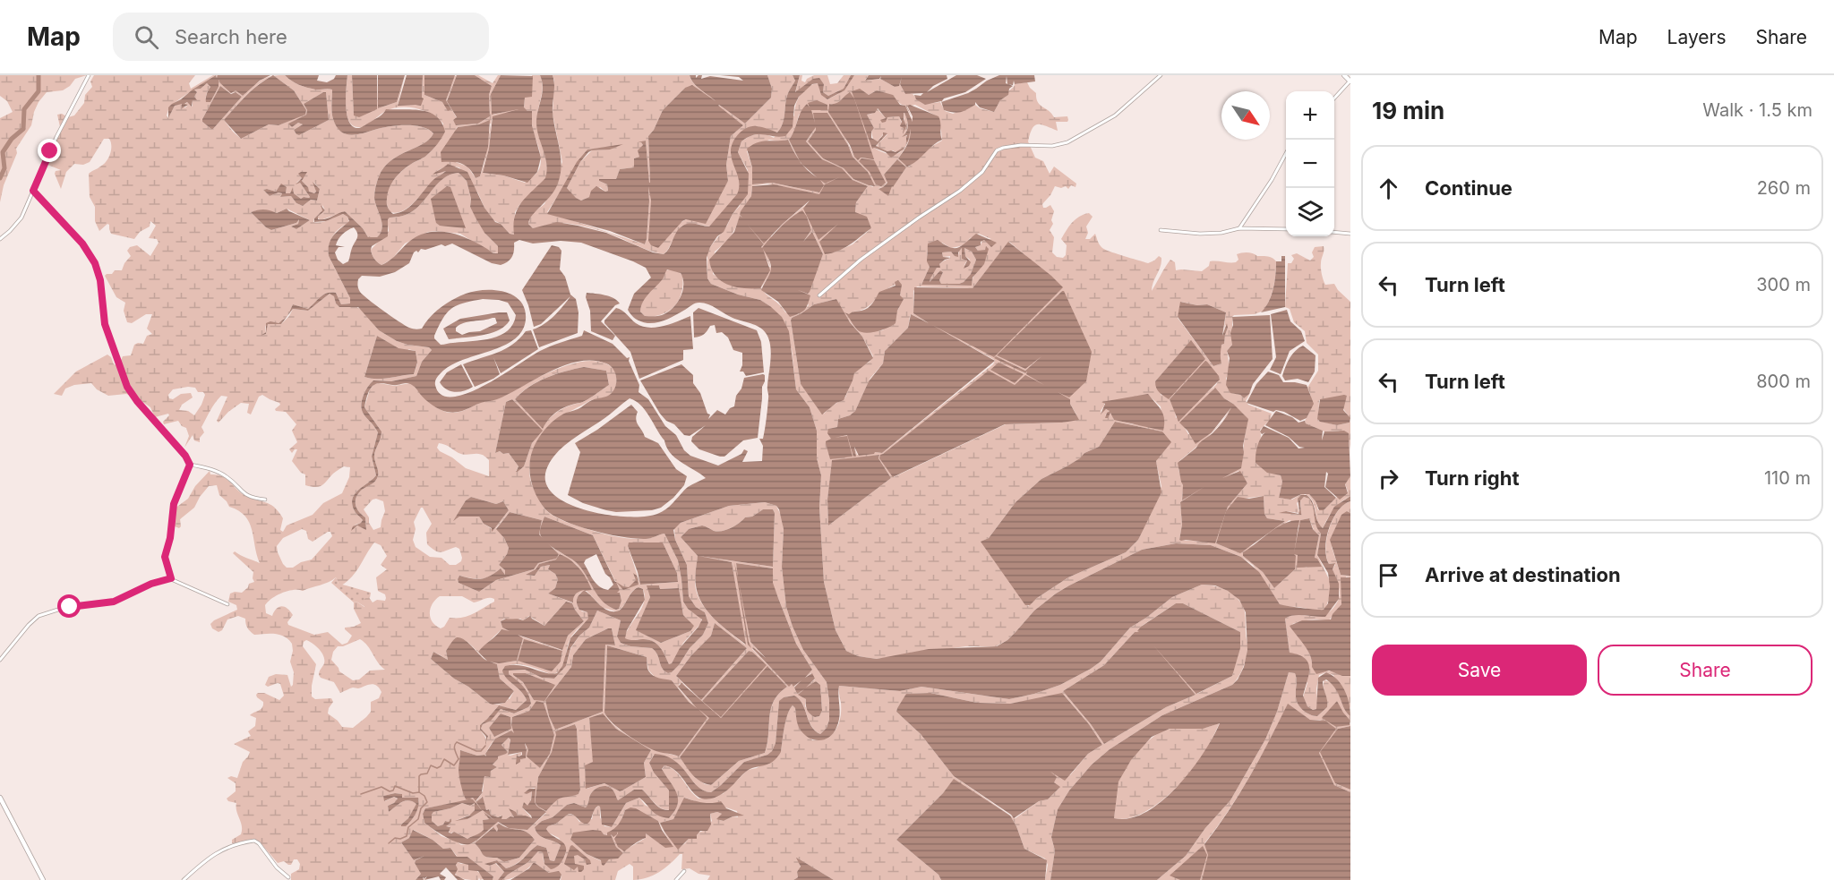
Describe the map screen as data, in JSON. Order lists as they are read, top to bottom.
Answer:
{
  "north": "bottom right",
  "page": {
    "header": "Map",
    "search": "Search here",
    "nav": ["Map", "Layers", "Share"],
    "heading": ["19 min", "Walk · 1.5 km"],
    "map_buttons": ["+", "−"],
    "list": [
      ["Continue", "260 m"],
      ["Turn left", "300 m"],
      ["Turn left", "800 m"],
      ["Turn right", "110 m"],
      "Arrive at destination"
    ],
    "buttons": ["Save", "Share"]
  }
}
